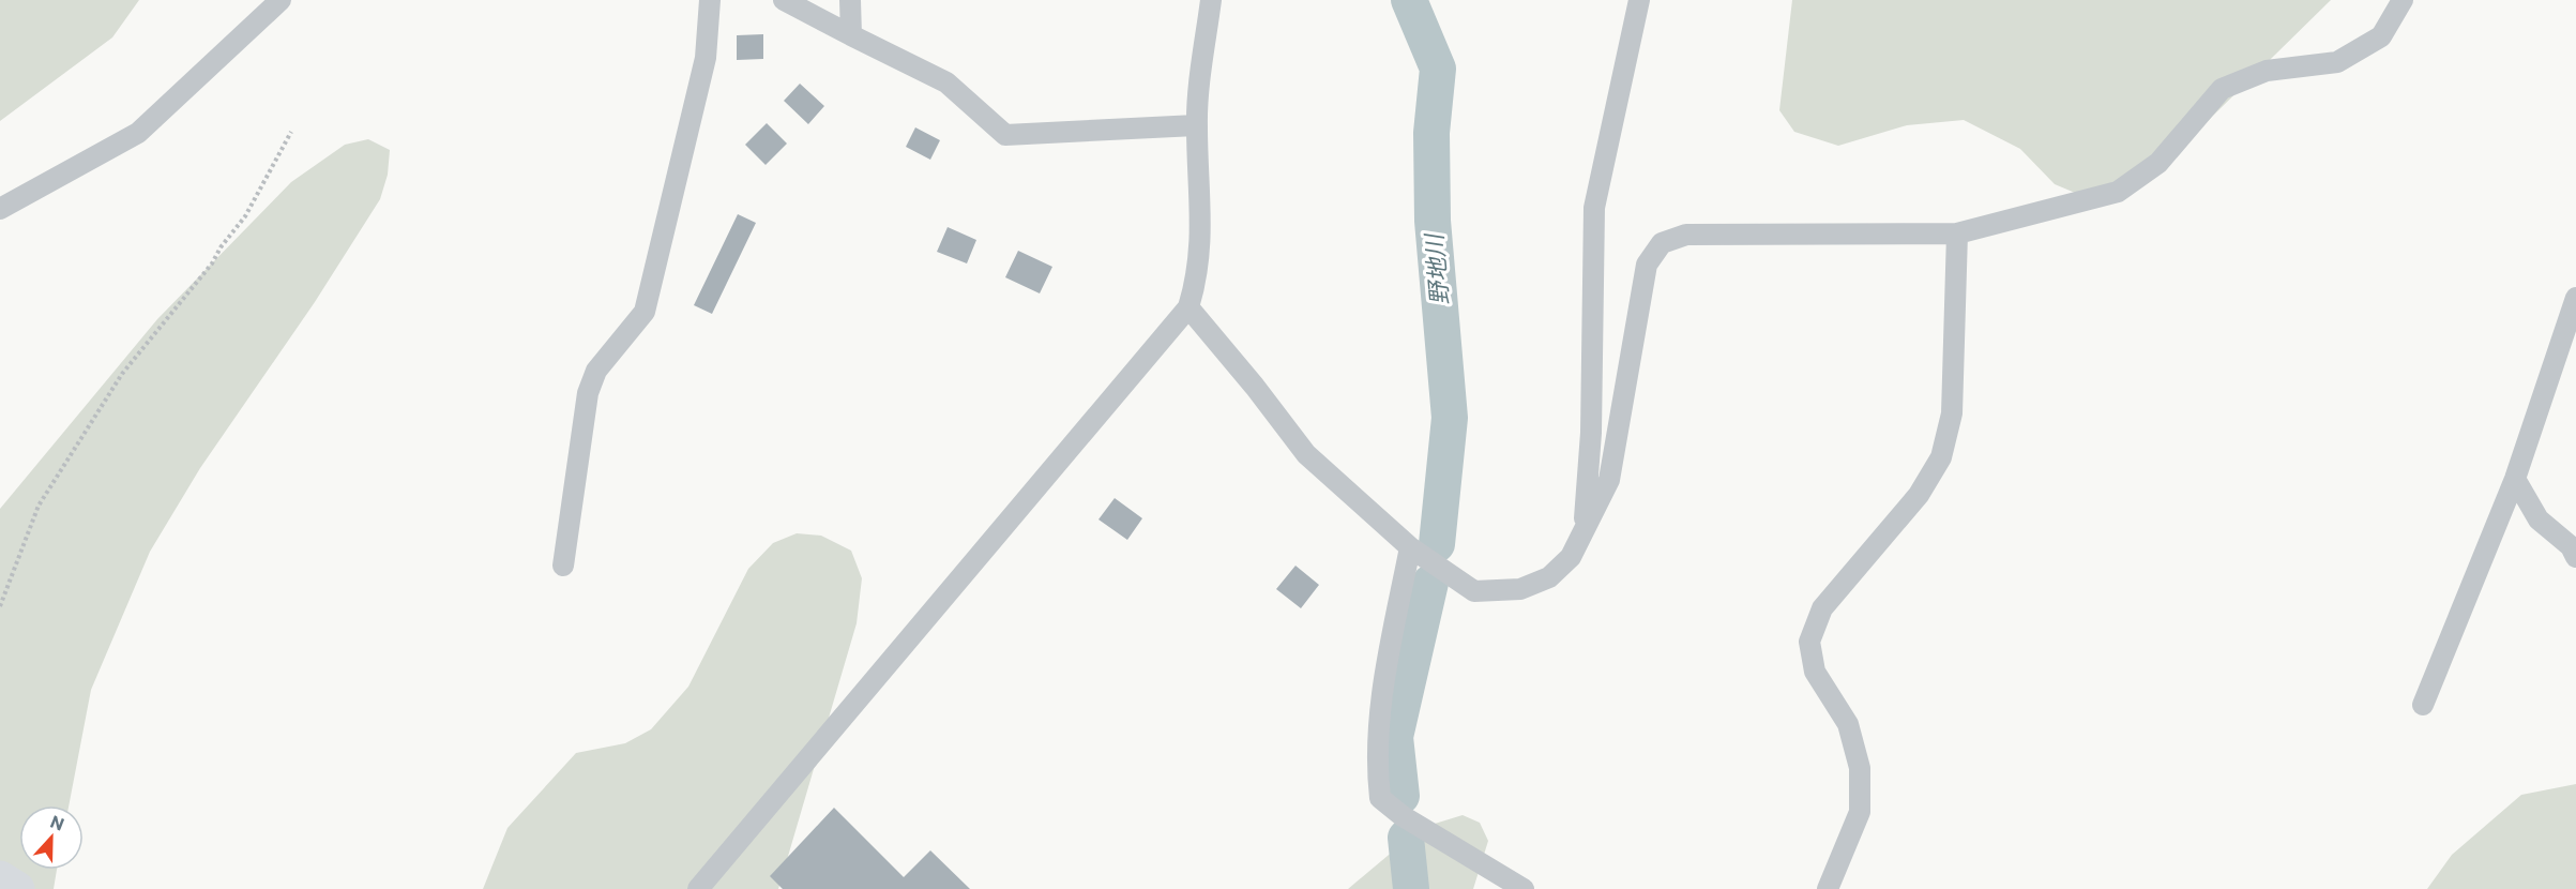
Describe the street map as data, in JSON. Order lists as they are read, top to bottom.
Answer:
{
  "water": ["野地川"],
  "north": "top"
}
